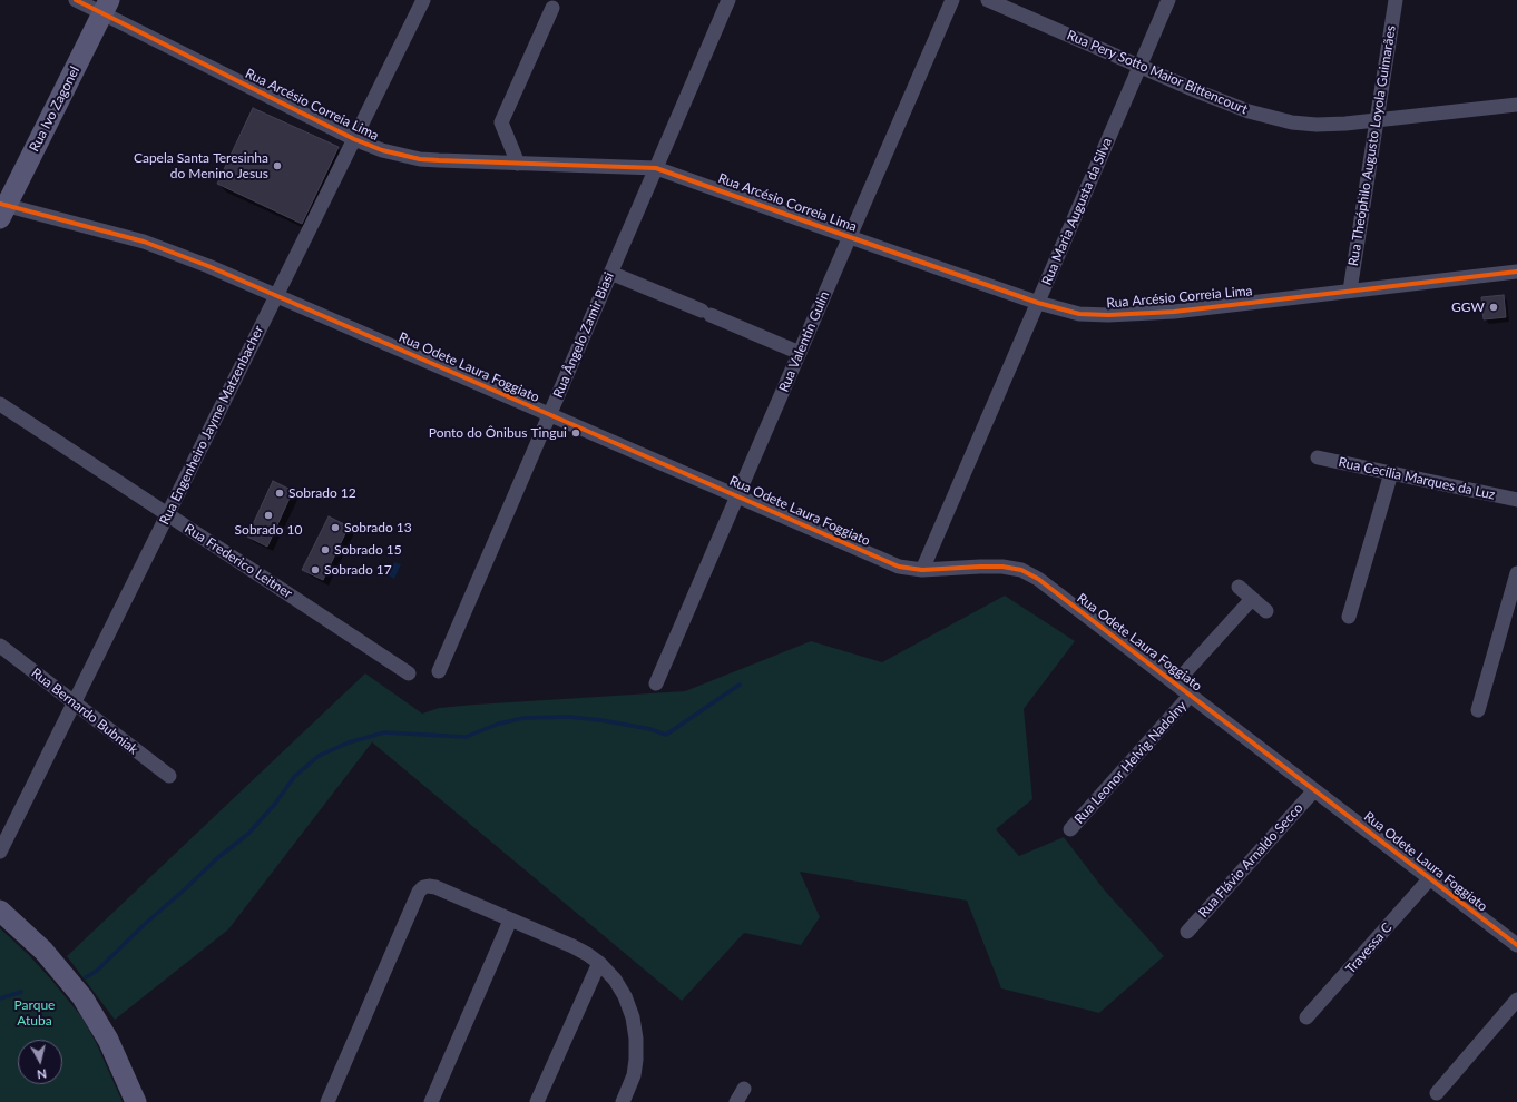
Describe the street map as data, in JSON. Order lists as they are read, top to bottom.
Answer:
{
  "streets": {
    "street": [
      "Rua Pery Sotto Maior Bittencourt",
      "Rua Arcésio Correia Lima",
      "Rua Ivo Zagonel",
      "Rua Theóphilo Augusto Loyola Guimarães",
      "Rua Maria Augusta da Silva",
      "Rua Ângelo Zamir Biasi",
      "Rua Valentin Gulin",
      "Rua Odete Laura Foggiato",
      "Rua Engenheiro Jayme Matzenbacher",
      "Rua Cecília Marques da Luz",
      "Rua Frederico Leitner",
      "Rua Bernardo Bubniak",
      "Rua Leonor Helvig Nadolny",
      "Rua Flávio Arnaldo Secco",
      "Travessa C"
    ]
  },
  "crossings": [
    ["Rua Pery Sotto Maior Bittencourt", "Rua Theóphilo Augusto Loyola Guimarães"],
    ["Rua Pery Sotto Maior Bittencourt", "Rua Maria Augusta da Silva"],
    ["Rua Arcésio Correia Lima", "Rua Ivo Zagonel"],
    ["Rua Arcésio Correia Lima", "Rua Theóphilo Augusto Loyola Guimarães"],
    ["Rua Arcésio Correia Lima", "Rua Maria Augusta da Silva"],
    ["Rua Arcésio Correia Lima", "Rua Ângelo Zamir Biasi"],
    ["Rua Arcésio Correia Lima", "Rua Valentin Gulin"],
    ["Rua Arcésio Correia Lima", "Rua Engenheiro Jayme Matzenbacher"],
    ["Rua Ivo Zagonel", "Rua Odete Laura Foggiato"],
    ["Rua Maria Augusta da Silva", "Rua Odete Laura Foggiato"],
    ["Rua Ângelo Zamir Biasi", "Rua Odete Laura Foggiato"],
    ["Rua Valentin Gulin", "Rua Odete Laura Foggiato"],
    ["Rua Odete Laura Foggiato", "Rua Engenheiro Jayme Matzenbacher"],
    ["Rua Odete Laura Foggiato", "Rua Leonor Helvig Nadolny"],
    ["Rua Odete Laura Foggiato", "Rua Flávio Arnaldo Secco"],
    ["Rua Odete Laura Foggiato", "Travessa C"],
    ["Rua Engenheiro Jayme Matzenbacher", "Rua Frederico Leitner"],
    ["Rua Engenheiro Jayme Matzenbacher", "Rua Bernardo Bubniak"]
  ],
  "parks": ["Parque Atuba"],
  "places": [
    "Capela Santa Teresinha do Menino Jesus",
    "GGW",
    "Ponto do Ônibus Tingui",
    "Sobrado 12",
    "Sobrado 10",
    "Sobrado 13",
    "Sobrado 15",
    "Sobrado 17"
  ],
  "north": "bottom"
}
